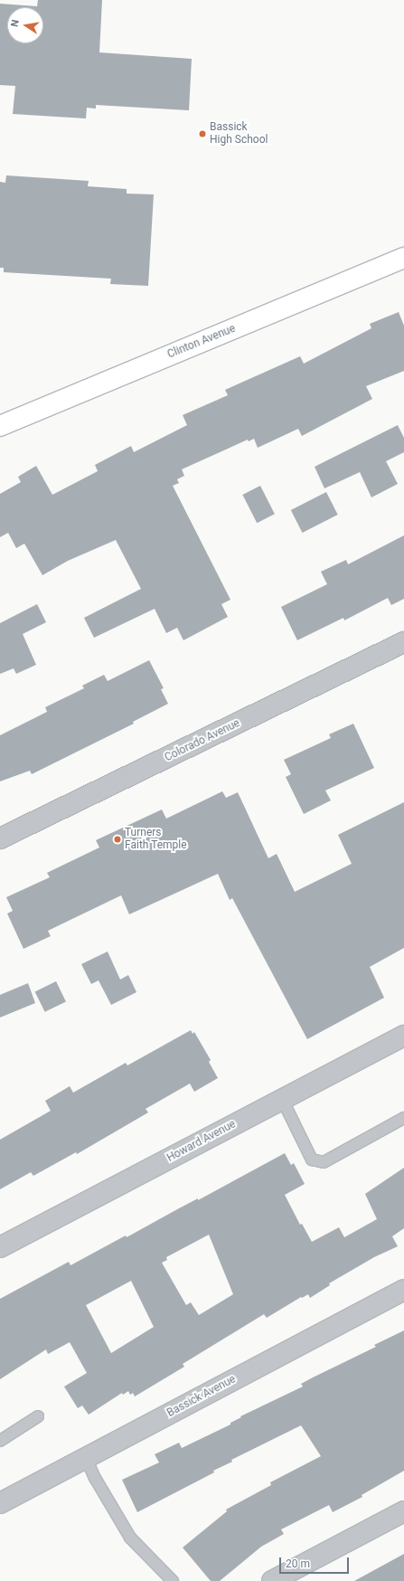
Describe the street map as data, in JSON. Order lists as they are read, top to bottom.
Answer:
{
  "streets": {
    "street": [
      "Clinton Avenue",
      "Colorado Avenue",
      "Howard Avenue",
      "Bassick Avenue"
    ]
  },
  "places": ["Bassick High School", "Turners Faith Temple"],
  "scale_bar": "20 m",
  "north": "left"
}
